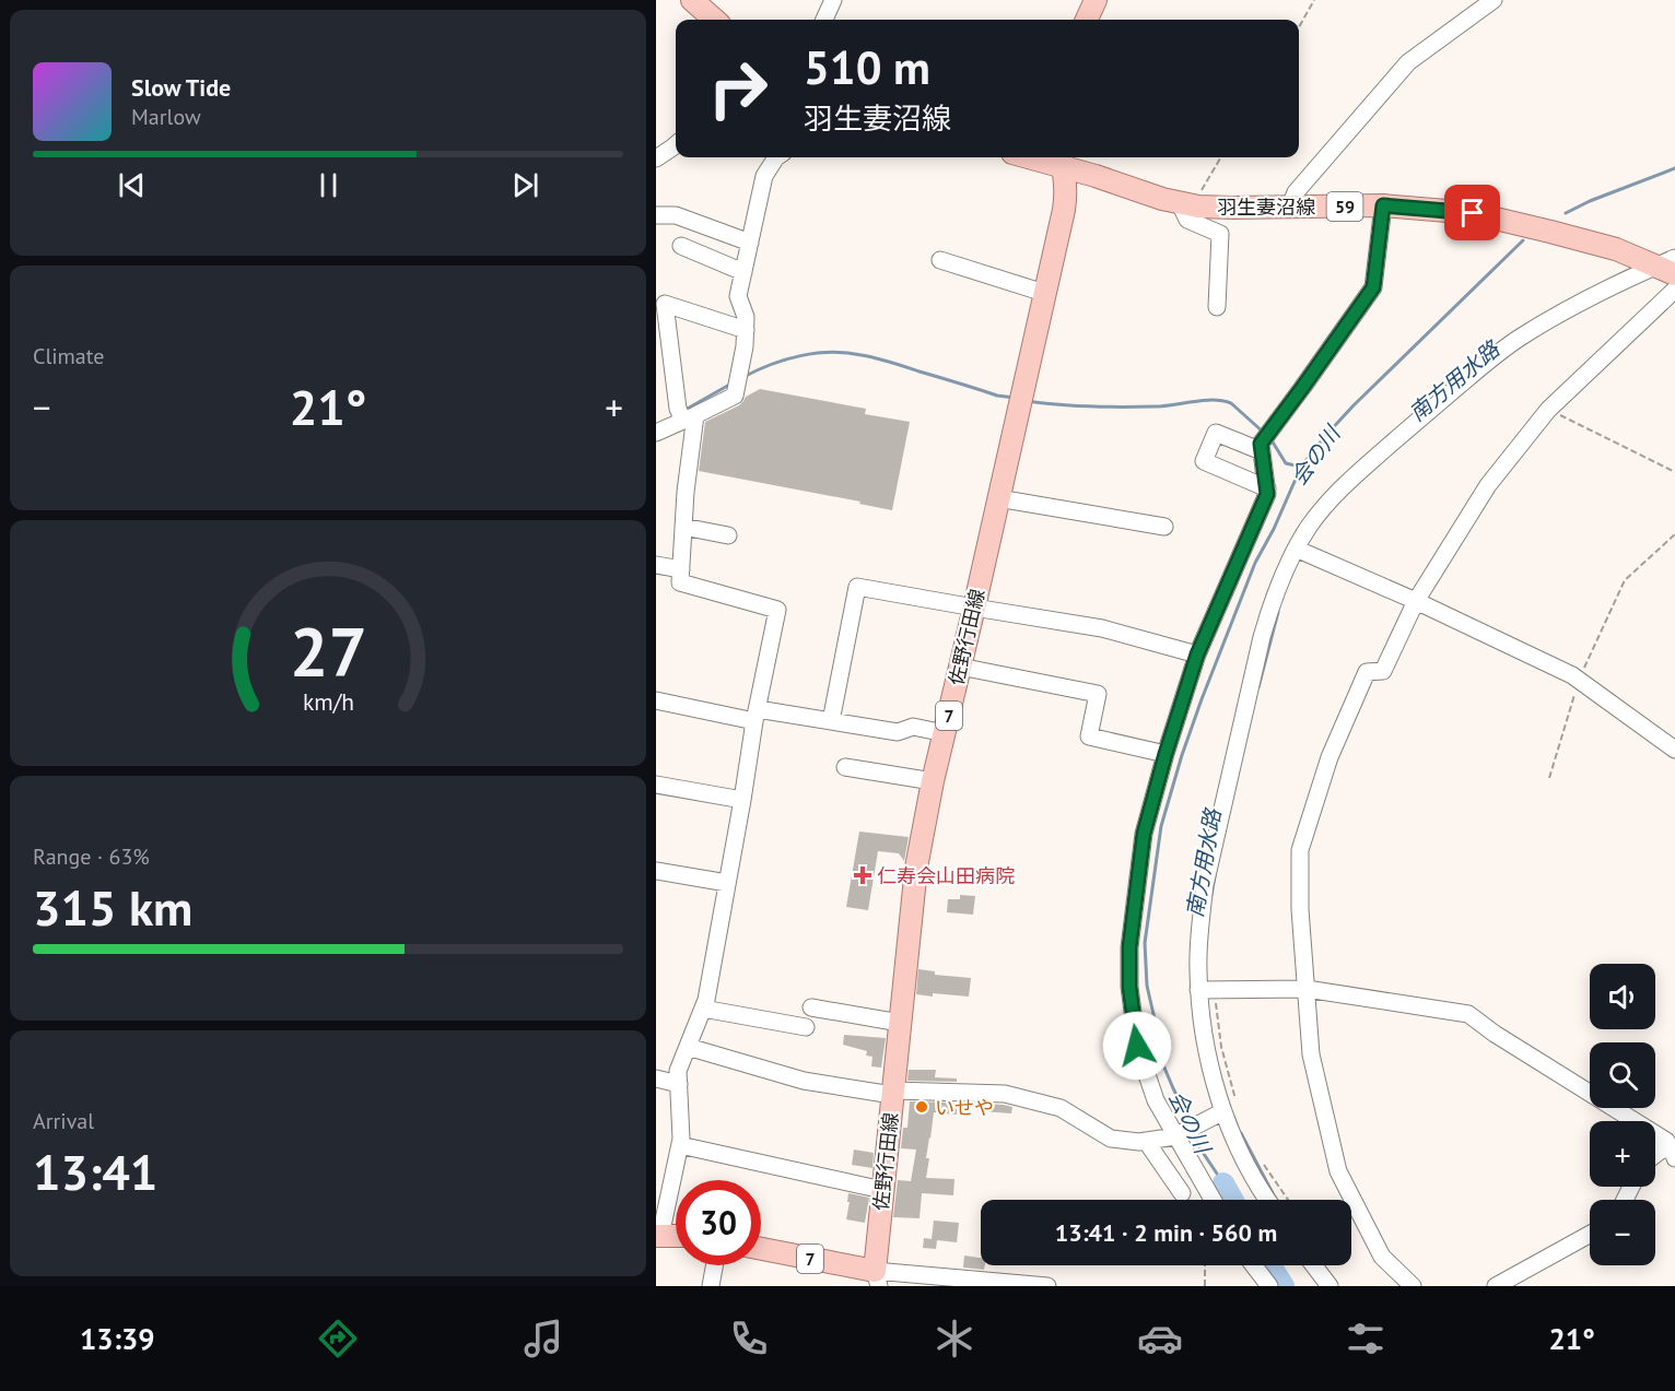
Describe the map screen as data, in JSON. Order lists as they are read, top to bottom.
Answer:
{
  "streets": {
    "main road": [
      "羽生妻沼線",
      "59",
      "佐野行田線",
      "7"
    ]
  },
  "crossings": [
    ["羽生妻沼線", "佐野行田線"],
    ["佐野行田線", "7"]
  ],
  "water": ["南方用水路", "会の川"],
  "places": {
    "health": ["仁寿会山田病院"],
    "other": ["いせや"]
  },
  "page": {
    "turn": ["510 m", "羽生妻沼線"],
    "song": ["Slow Tide", "Marlow"],
    "tile": [
      "Climate",
      ["Range · 63%", "315 km"],
      ["Arrival", "13:41"]
    ],
    "heat": ["−", "21°", "+"],
    "map_buttons": ["+", "−"],
    "limit": "30",
    "trip": "13:41 · 2 min · 560 m",
    "tabs": ["13:39", "21°"],
    "gauge": ["27", "km/h"]
  }
}
